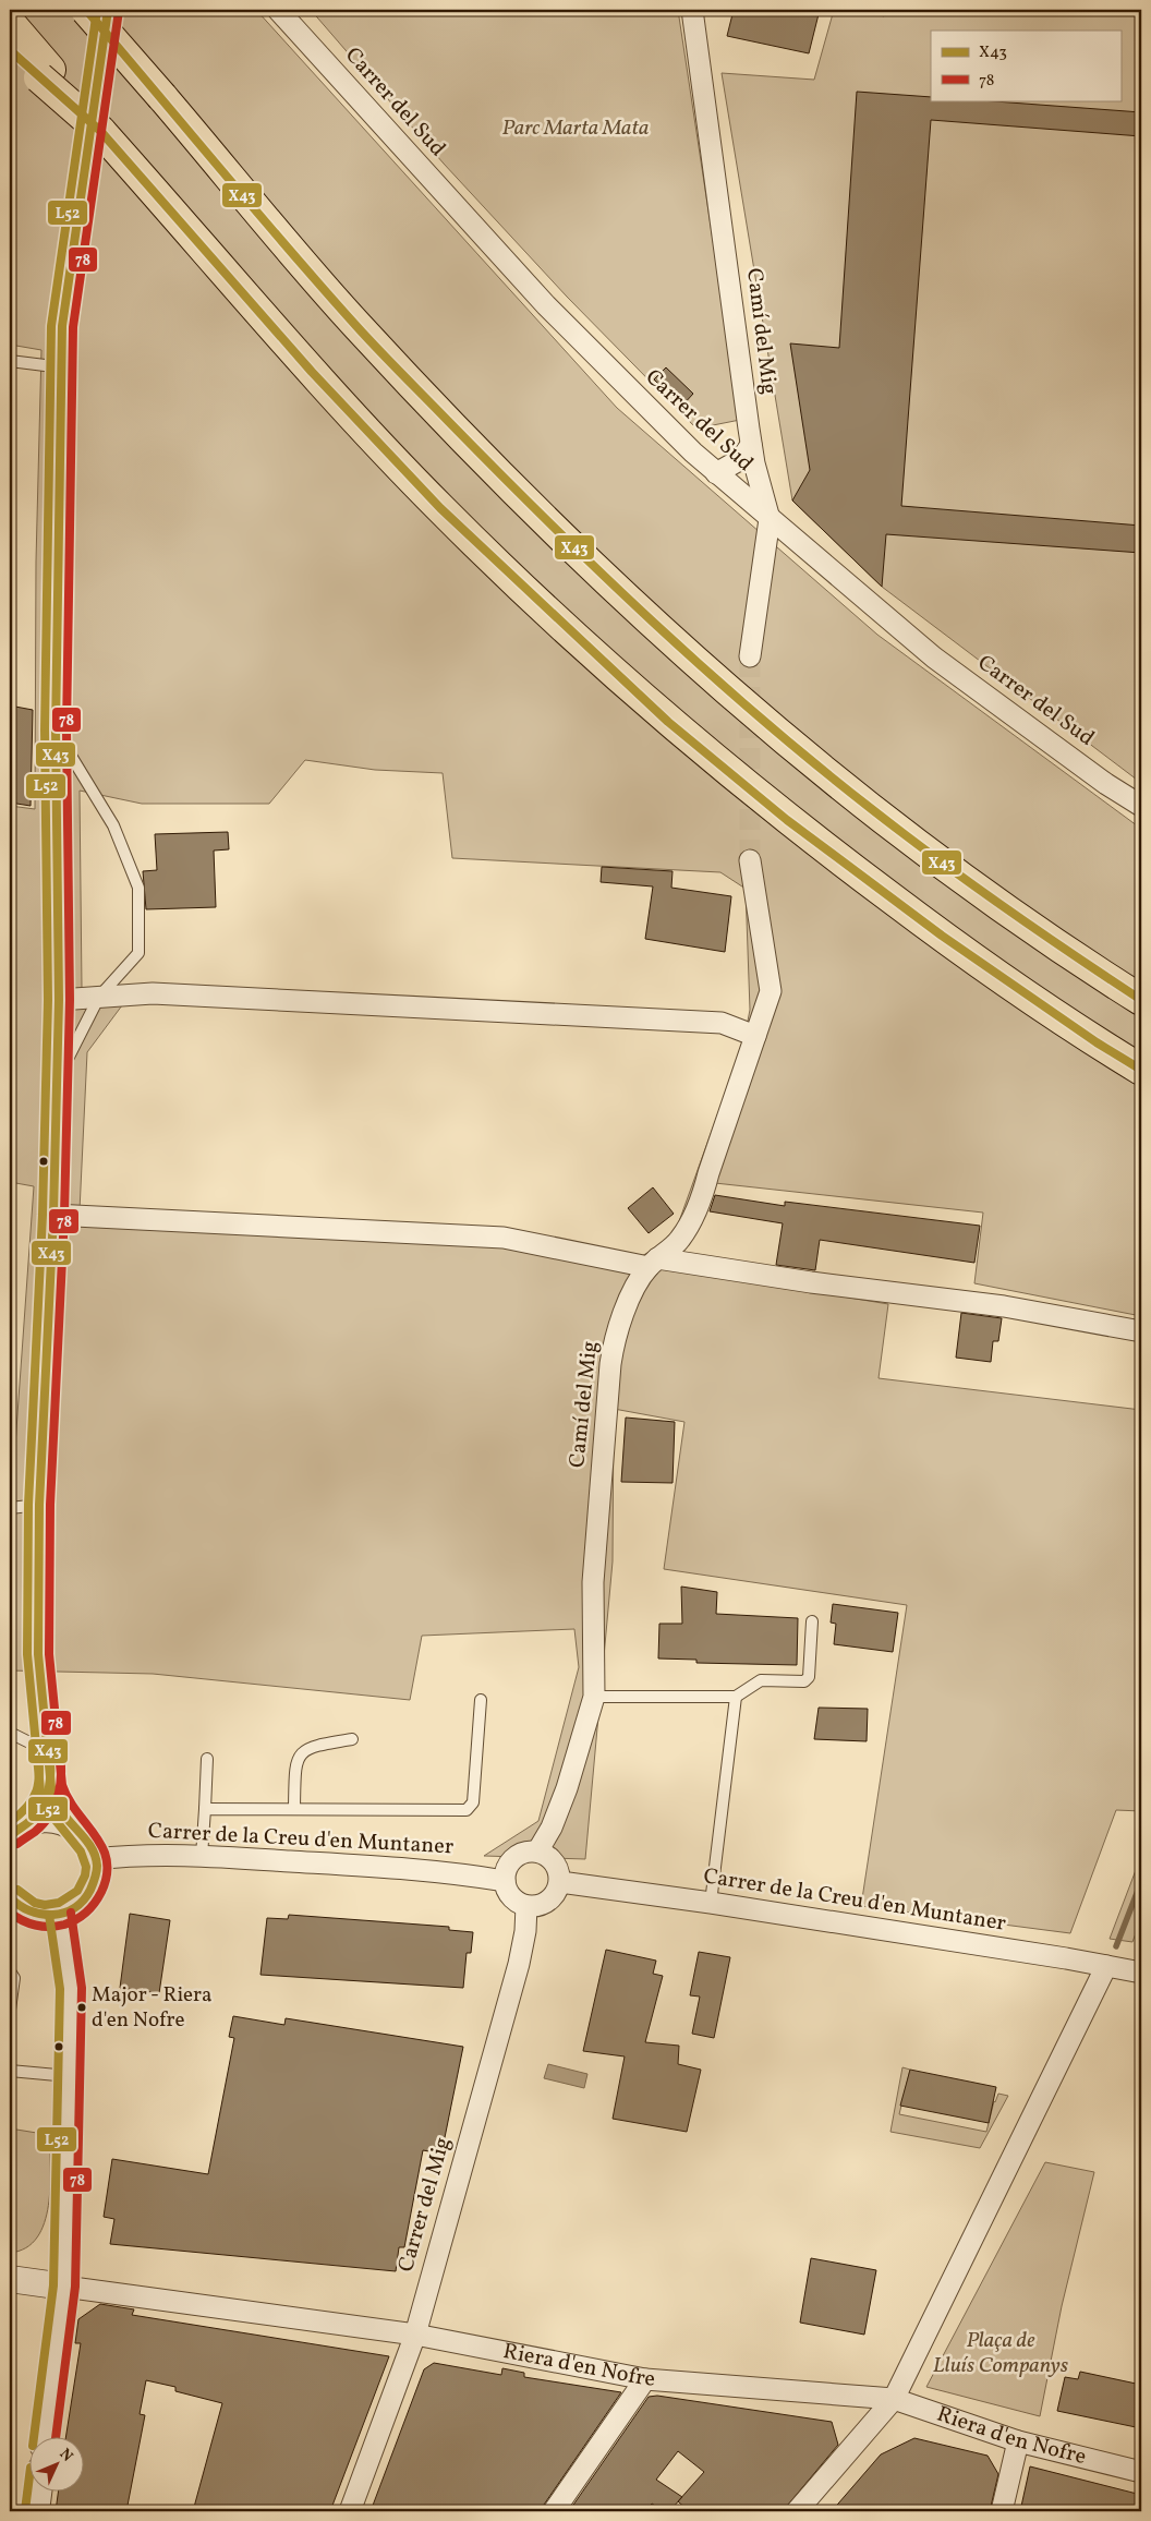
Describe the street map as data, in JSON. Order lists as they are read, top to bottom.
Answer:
{
  "streets": {
    "street": [
      "Carrer del Sud",
      "Camí del Mig",
      "Carrer de la Creu d'en Muntaner",
      "Carrer del Mig",
      "Riera d'en Nofre"
    ]
  },
  "crossings": [
    ["Carrer del Sud", "Camí del Mig"],
    ["Camí del Mig", "Carrer de la Creu d'en Muntaner"],
    ["Camí del Mig", "Carrer del Mig"],
    ["Carrer de la Creu d'en Muntaner", "Carrer del Mig"],
    ["Carrer del Mig", "Riera d'en Nofre"]
  ],
  "parks": ["Parc Marta Mata", "Plaça de Lluís Companys"],
  "places": ["Major - Riera d'en Nofre"],
  "lines": ["transit line X43", "transit line L52", "transit line 78"],
  "legend": ["X43", "78"],
  "north": "top right"
}
